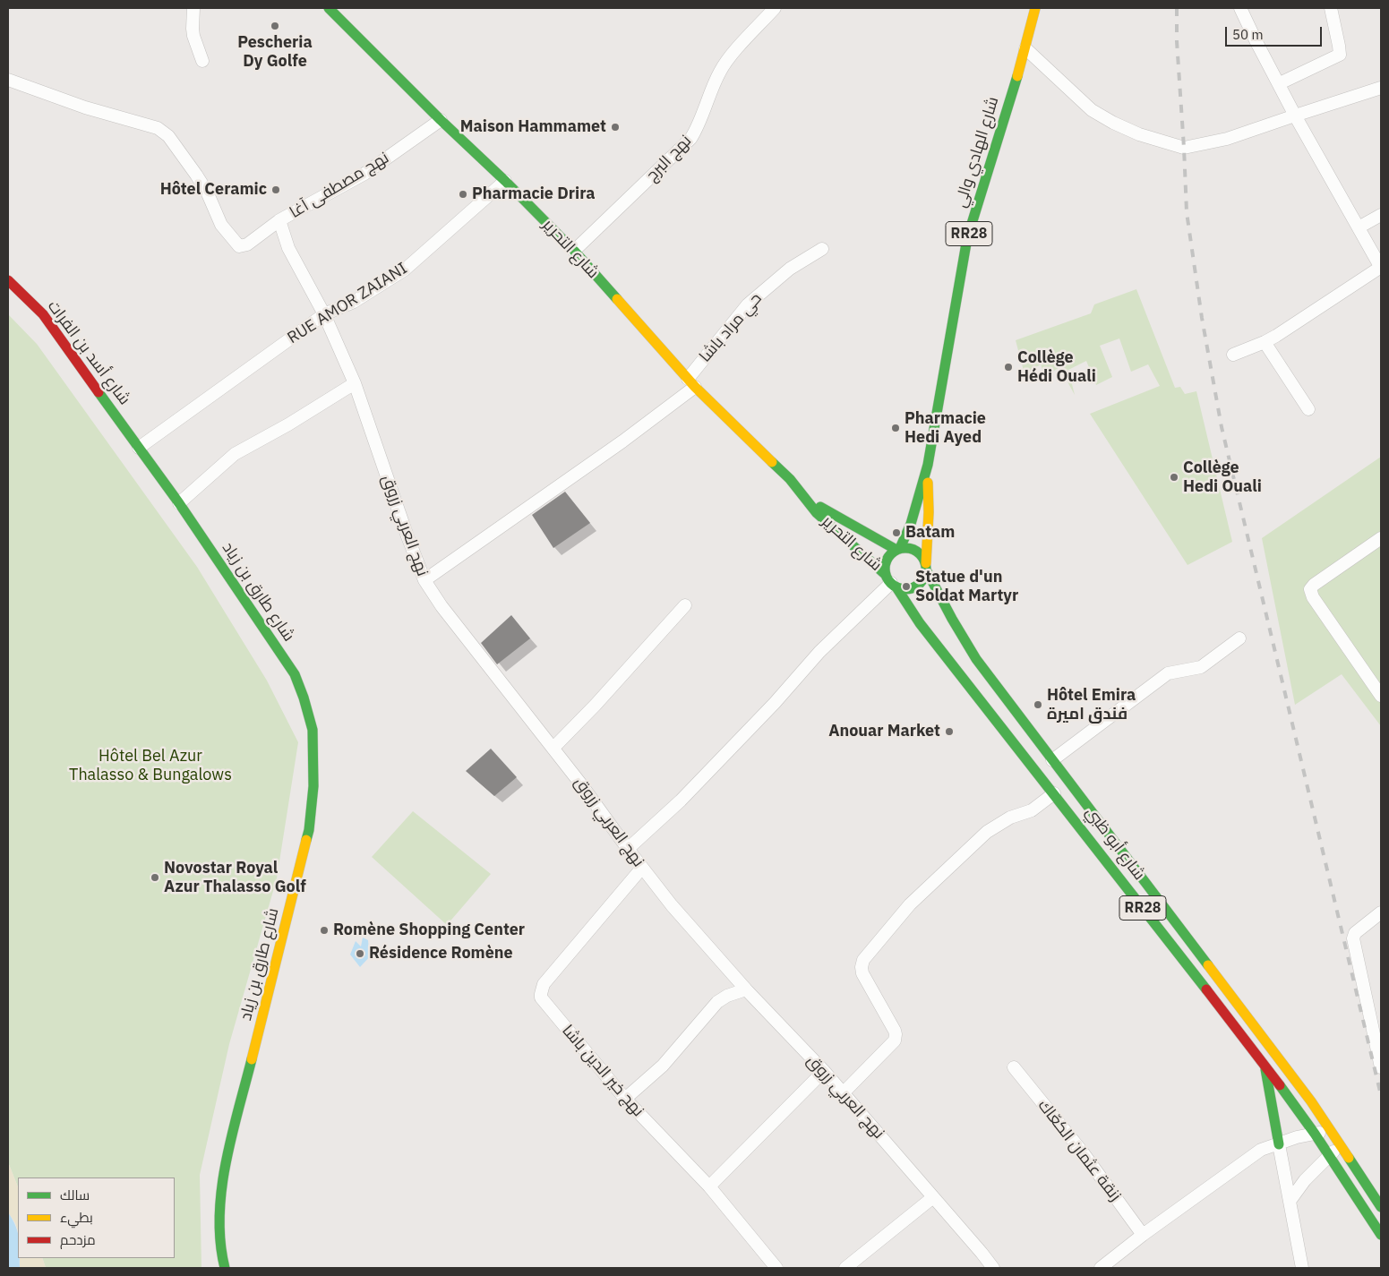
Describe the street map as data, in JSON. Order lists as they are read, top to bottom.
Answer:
{
  "streets": {
    "main road": [
      "شارع الهادي والي",
      "RR28",
      "شارع التحرير",
      "شارع أسد بن الفرات",
      "شارع طارق بن زياد",
      "شارع أبو ظبي"
    ],
    "street": [
      "نهج البرج",
      "نهج مصطفى آغا",
      "RUE AMOR ZAIANI",
      "حي مراد باشا",
      "نهج العربي زروق",
      "نهج خير الدين باشا",
      "زنقة عثمان الكعّاك"
    ]
  },
  "crossings": [
    ["شارع الهادي والي", "RR28"],
    ["شارع الهادي والي", "شارع التحرير"],
    ["شارع الهادي والي", "شارع أبو ظبي"],
    ["نهج البرج", "شارع التحرير"],
    ["نهج مصطفى آغا", "شارع التحرير"],
    ["نهج مصطفى آغا", "RUE AMOR ZAIANI"],
    ["نهج مصطفى آغا", "نهج العربي زروق"],
    ["RR28", "شارع التحرير"],
    ["RR28", "شارع أبو ظبي"],
    ["شارع التحرير", "RUE AMOR ZAIANI"],
    ["شارع التحرير", "حي مراد باشا"],
    ["شارع التحرير", "شارع أبو ظبي"],
    ["RUE AMOR ZAIANI", "شارع أسد بن الفرات"],
    ["RUE AMOR ZAIANI", "نهج العربي زروق"],
    ["RUE AMOR ZAIANI", "شارع طارق بن زياد"],
    ["حي مراد باشا", "نهج العربي زروق"],
    ["شارع أسد بن الفرات", "شارع طارق بن زياد"],
    ["نهج العربي زروق", "نهج خير الدين باشا"]
  ],
  "parks": ["Hôtel Bel Azur Thalasso & Bungalows"],
  "places": [
    "Pescheria Dy Golfe",
    "Maison Hammamet",
    "Hôtel Ceramic",
    "Pharmacie Drira",
    "Collège Hédi Ouali",
    "Pharmacie Hedi Ayed",
    "Collège Hedi Ouali",
    "Batam",
    "Statue d'un Soldat Martyr",
    "Hôtel Emira فندق اميرة",
    "Anouar Market",
    "Novostar Royal Azur Thalasso Golf",
    "Romène Shopping Center",
    "Résidence Romène"
  ],
  "legend": ["سالك", "بطيء", "مزدحم"],
  "scale_bar": "50 m"
}
